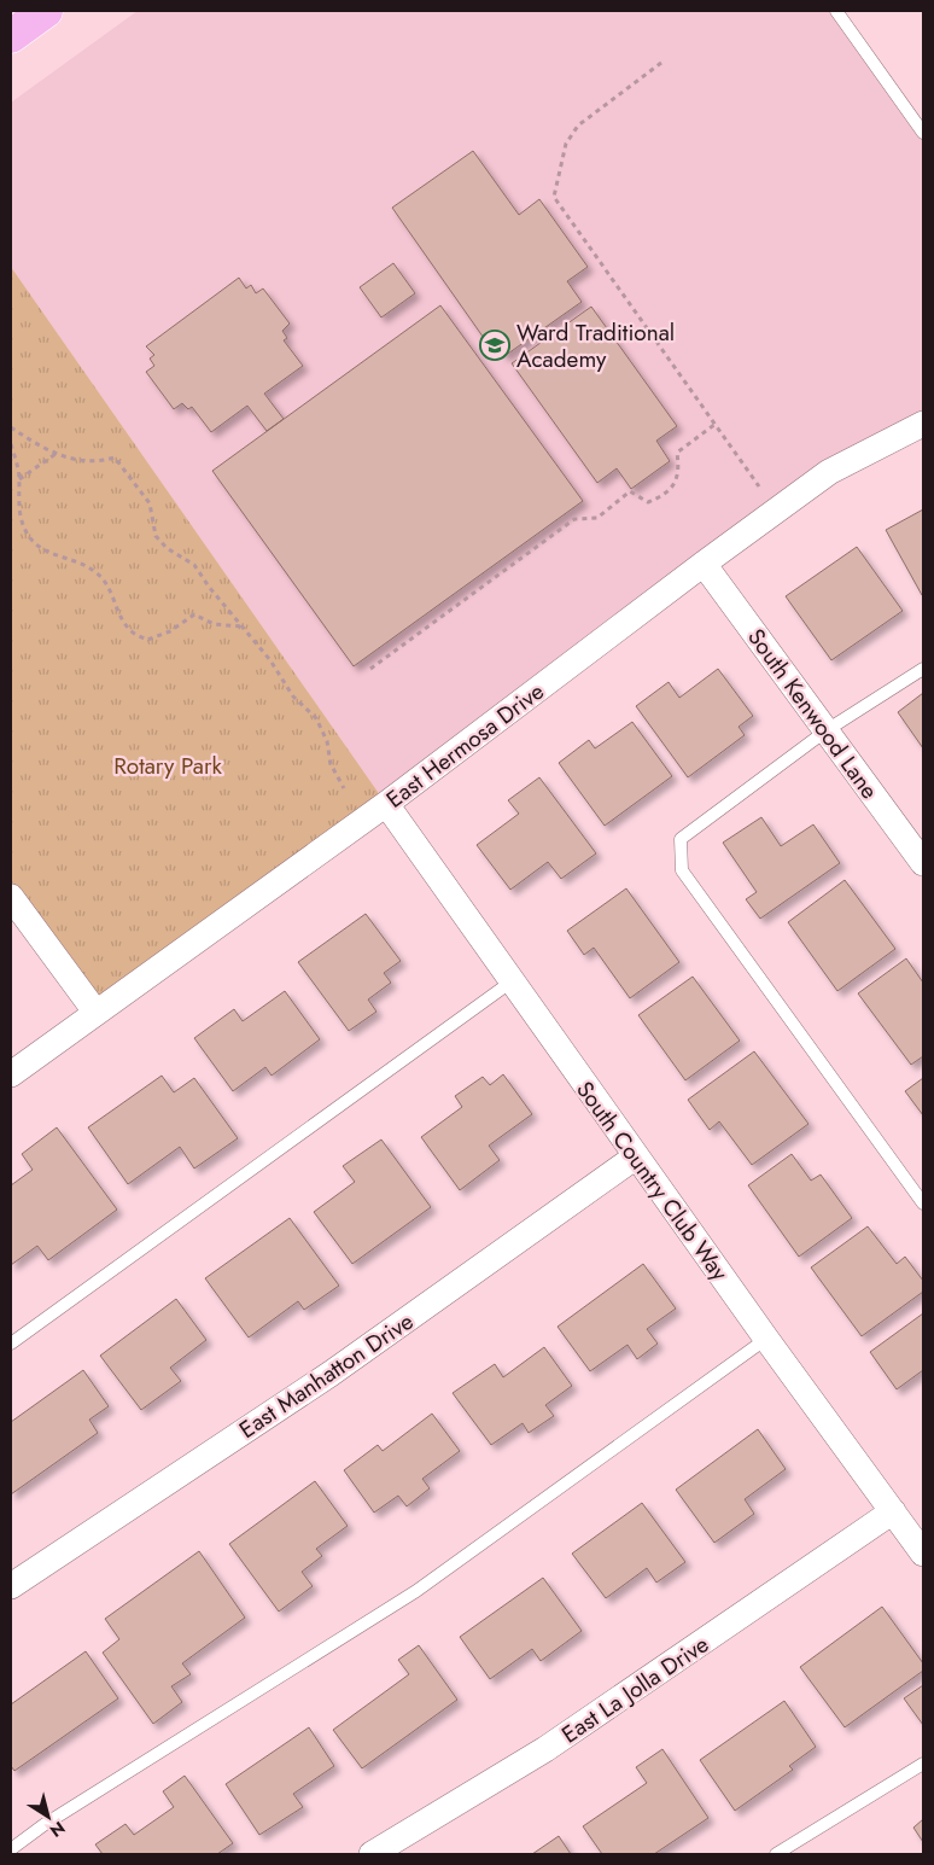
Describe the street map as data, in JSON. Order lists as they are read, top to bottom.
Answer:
{
  "streets": {
    "street": [
      "South Kenwood Lane",
      "East Hermosa Drive",
      "South Country Club Way",
      "East Manhatton Drive",
      "East La Jolla Drive"
    ]
  },
  "crossings": [
    ["South Kenwood Lane", "East Hermosa Drive"],
    ["East Hermosa Drive", "South Country Club Way"],
    ["South Country Club Way", "East Manhatton Drive"],
    ["South Country Club Way", "East La Jolla Drive"]
  ],
  "parks": ["Rotary Park"],
  "places": {
    "school or university": ["Ward Traditional Academy"]
  },
  "north": "bottom right"
}
